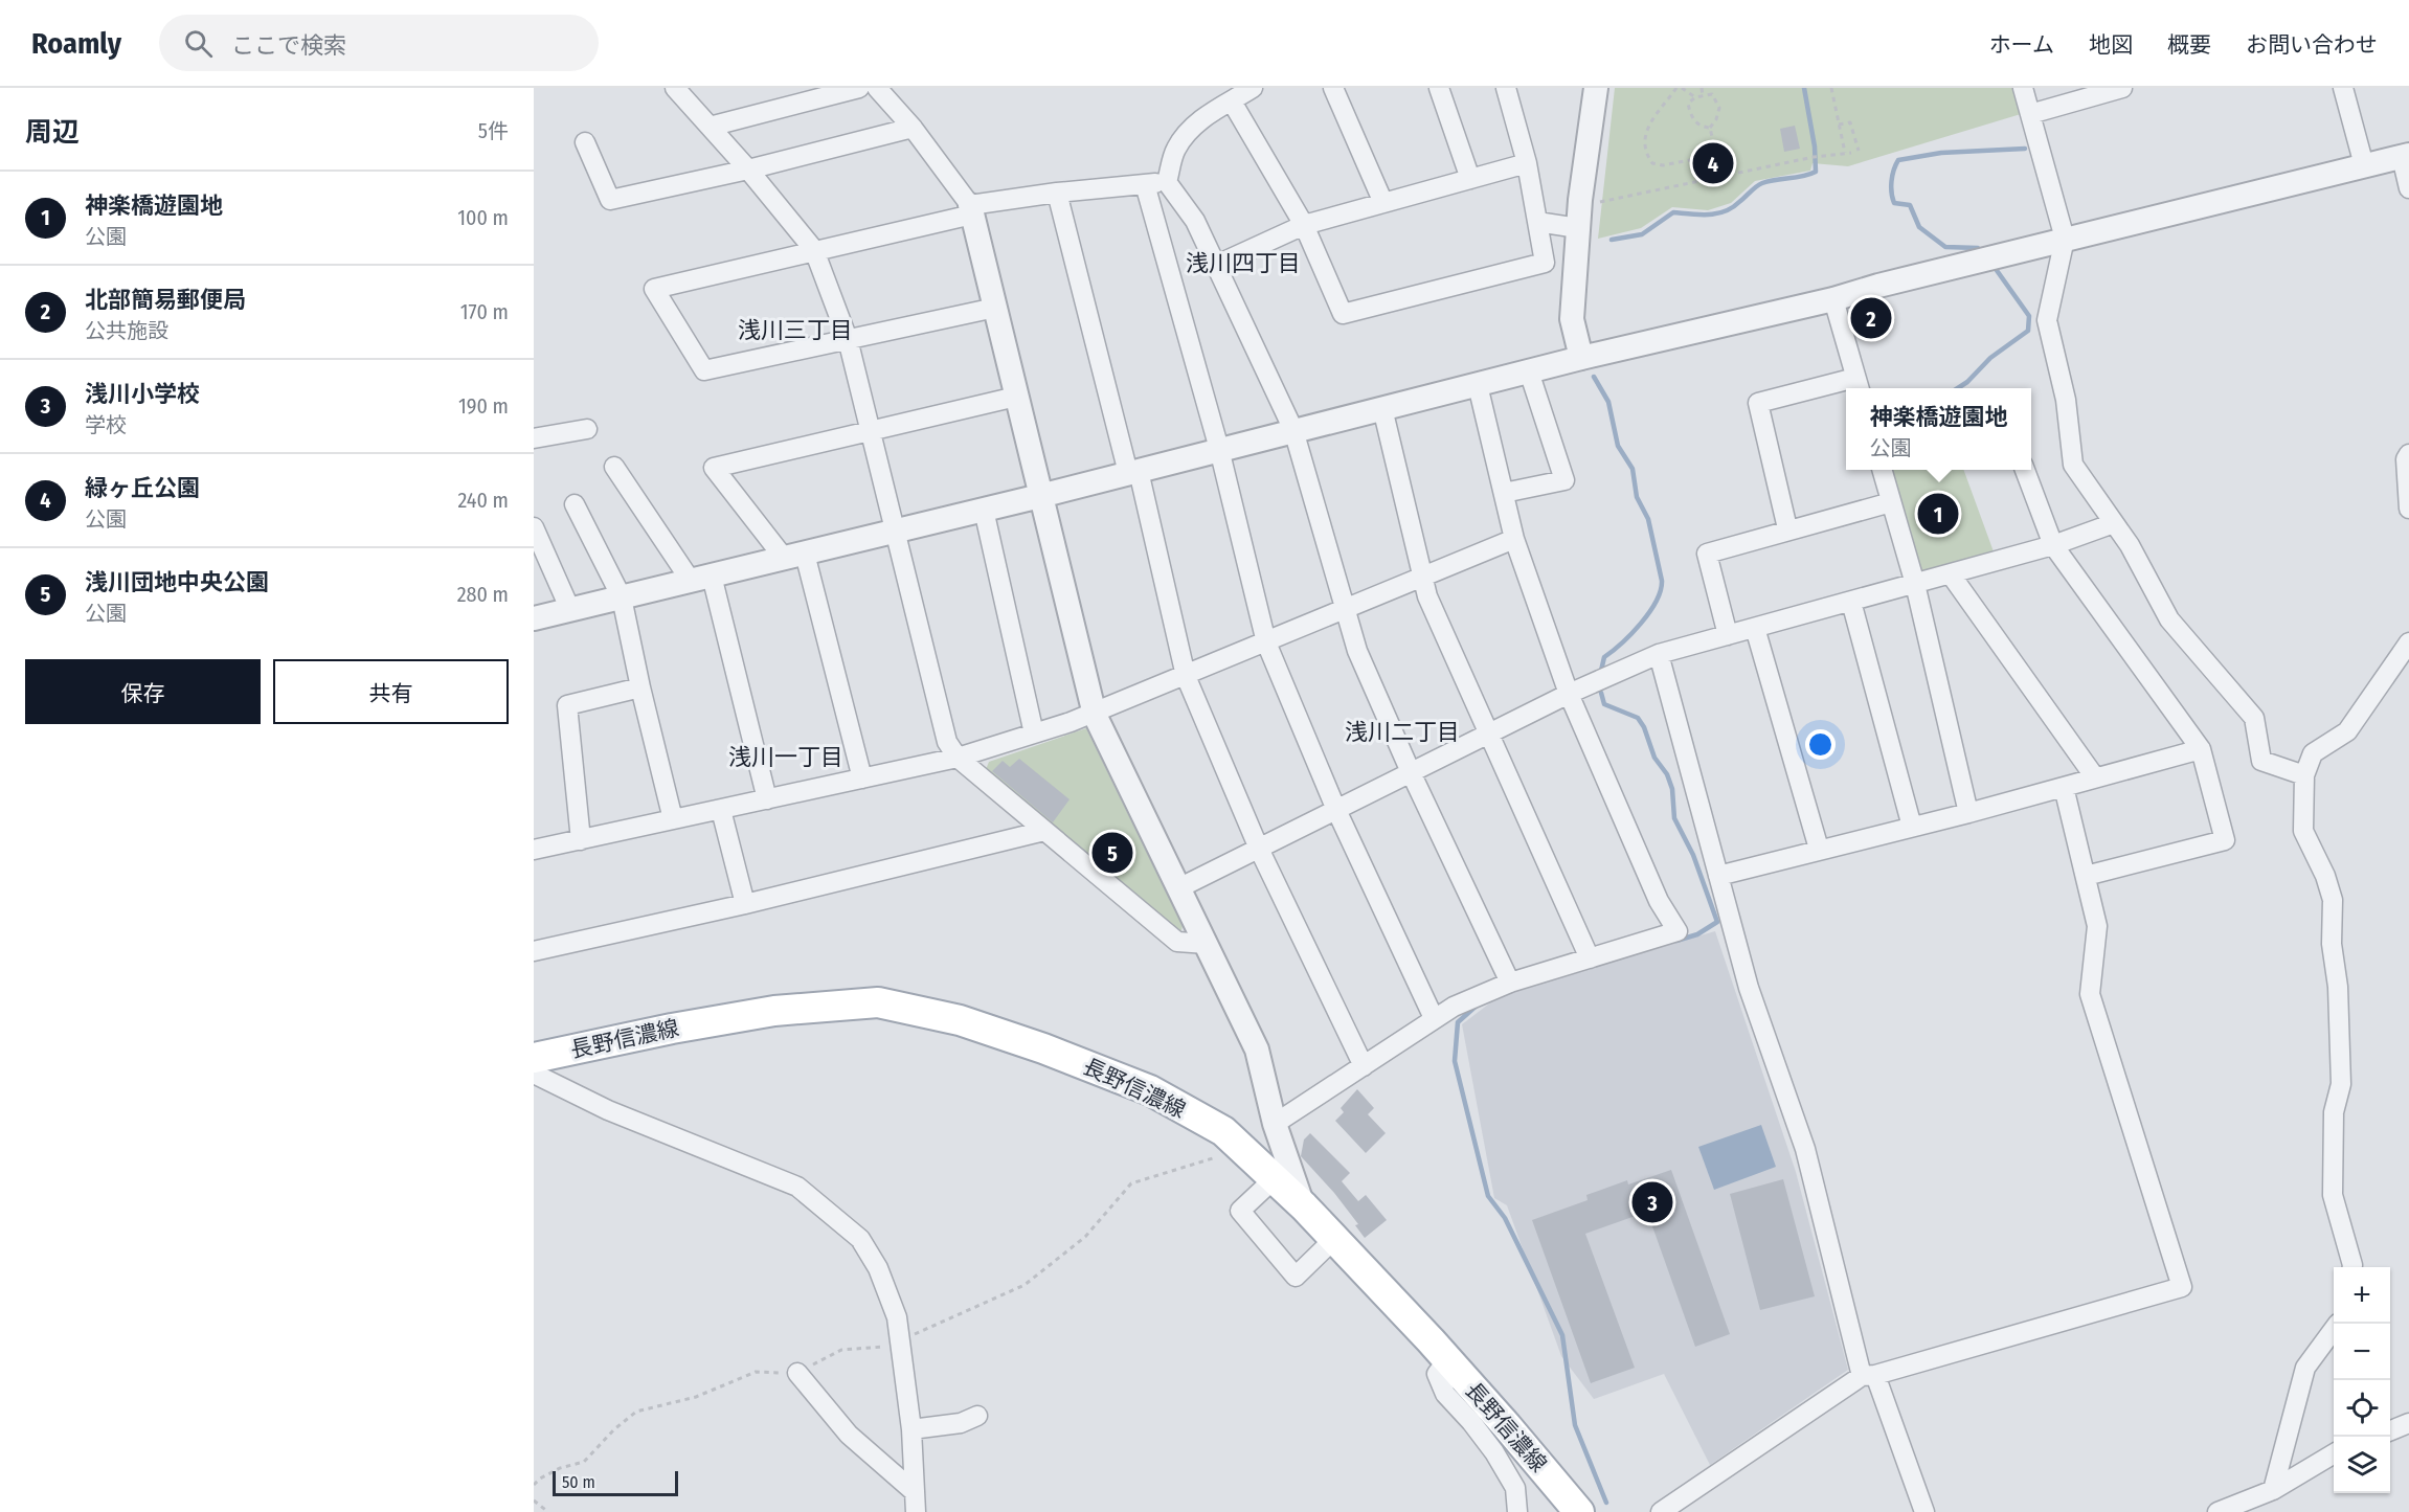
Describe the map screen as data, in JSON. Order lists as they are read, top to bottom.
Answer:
{
  "streets": {
    "main road": ["長野信濃線"]
  },
  "districts": [
    "浅川四丁目",
    "浅川三丁目",
    "浅川二丁目",
    "浅川一丁目"
  ],
  "scale_bar": "50 m",
  "page": {
    "header": "Roamly",
    "search": "ここで検索",
    "nav": [
      "ホーム",
      "地図",
      "概要",
      "お問い合わせ"
    ],
    "heading": ["周辺", "5件"],
    "pins": [
      "4",
      "2",
      "1",
      "5",
      "3"
    ],
    "list": [
      {
        "mark": "1",
        "name": "神楽橋遊園地",
        "note": "公園",
        "value": "100 m"
      },
      {
        "mark": "2",
        "name": "北部簡易郵便局",
        "note": "公共施設",
        "value": "170 m"
      },
      {
        "mark": "3",
        "name": "浅川小学校",
        "note": "学校",
        "value": "190 m"
      },
      {
        "mark": "4",
        "name": "緑ヶ丘公園",
        "note": "公園",
        "value": "240 m"
      },
      {
        "mark": "5",
        "name": "浅川団地中央公園",
        "note": "公園",
        "value": "280 m"
      }
    ],
    "popup": ["神楽橋遊園地", "公園"],
    "buttons": ["保存", "共有"],
    "map_buttons": ["+", "−"],
    "scale": "50 m"
  }
}
